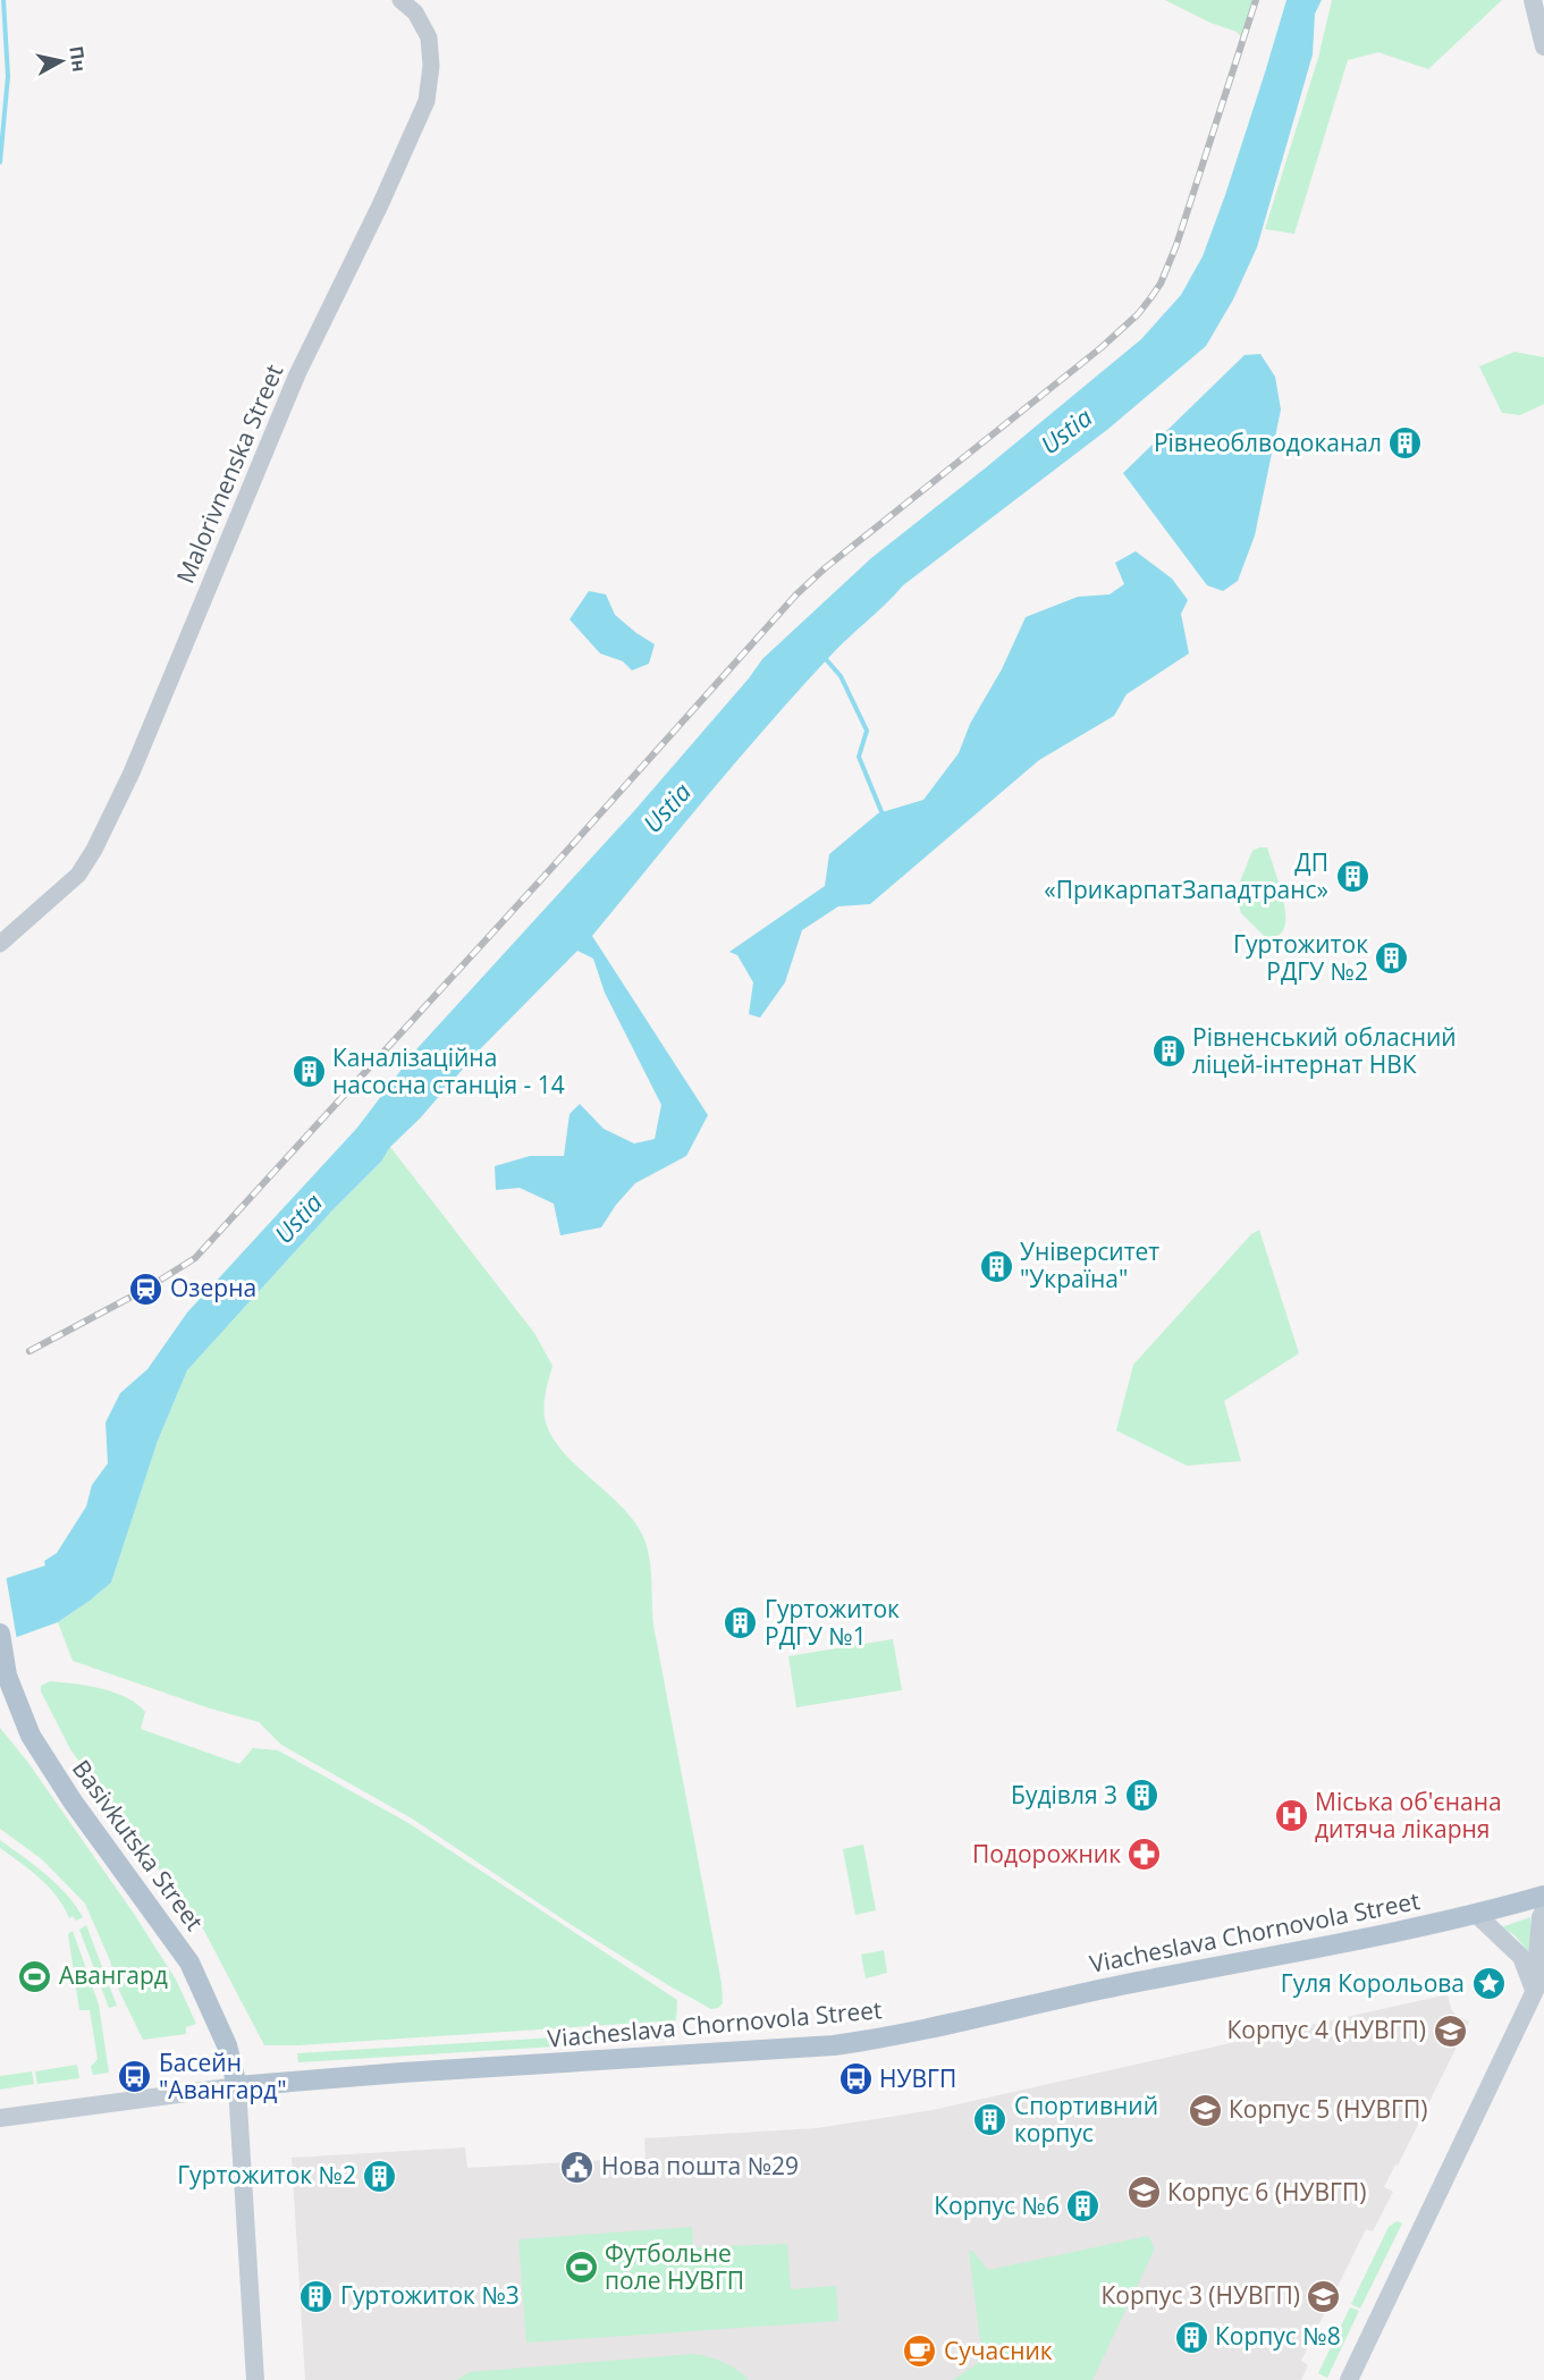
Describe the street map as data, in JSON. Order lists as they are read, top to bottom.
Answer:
{
  "streets": {
    "main road": ["Basivkutska Street", "Viacheslava Chornovola Street"],
    "street": ["Malorivnenska Street"]
  },
  "crossings": [
    ["Basivkutska Street", "Viacheslava Chornovola Street"]
  ],
  "water": ["Ustia"],
  "places": {
    "building": [
      "Рівнеоблводоканал",
      "ДП «ПрикарпатЗападтранс»",
      "Гуртожиток РДГУ №2",
      "Рівненський обласний ліцей-інтернат НВК",
      "Каналізаційна насосна станція - 14",
      "Університет \"Україна\"",
      "Гуртожиток РДГУ №1",
      "Будівля 3",
      "Спортивний корпус",
      "Гуртожиток №2",
      "Корпус №6",
      "Гуртожиток №3",
      "Корпус №8"
    ],
    "station": ["Озерна"],
    "hospital": ["Міська об'єнана дитяча лікарня"],
    "pharmacy": ["Подорожник"],
    "sports": ["Авангард", "Футбольне поле НУВГП"],
    "place": ["Гуля Корольова"],
    "school or university": [
      "Корпус 4 (НУВГП)",
      "Корпус 5 (НУВГП)",
      "Корпус 6 (НУВГП)",
      "Корпус 3 (НУВГП)"
    ],
    "bus stop": ["Басейн \"Авангард\"", "НУВГП"],
    "public building": ["Нова пошта №29"],
    "cafe": ["Сучасник"]
  },
  "north": "right"
}
